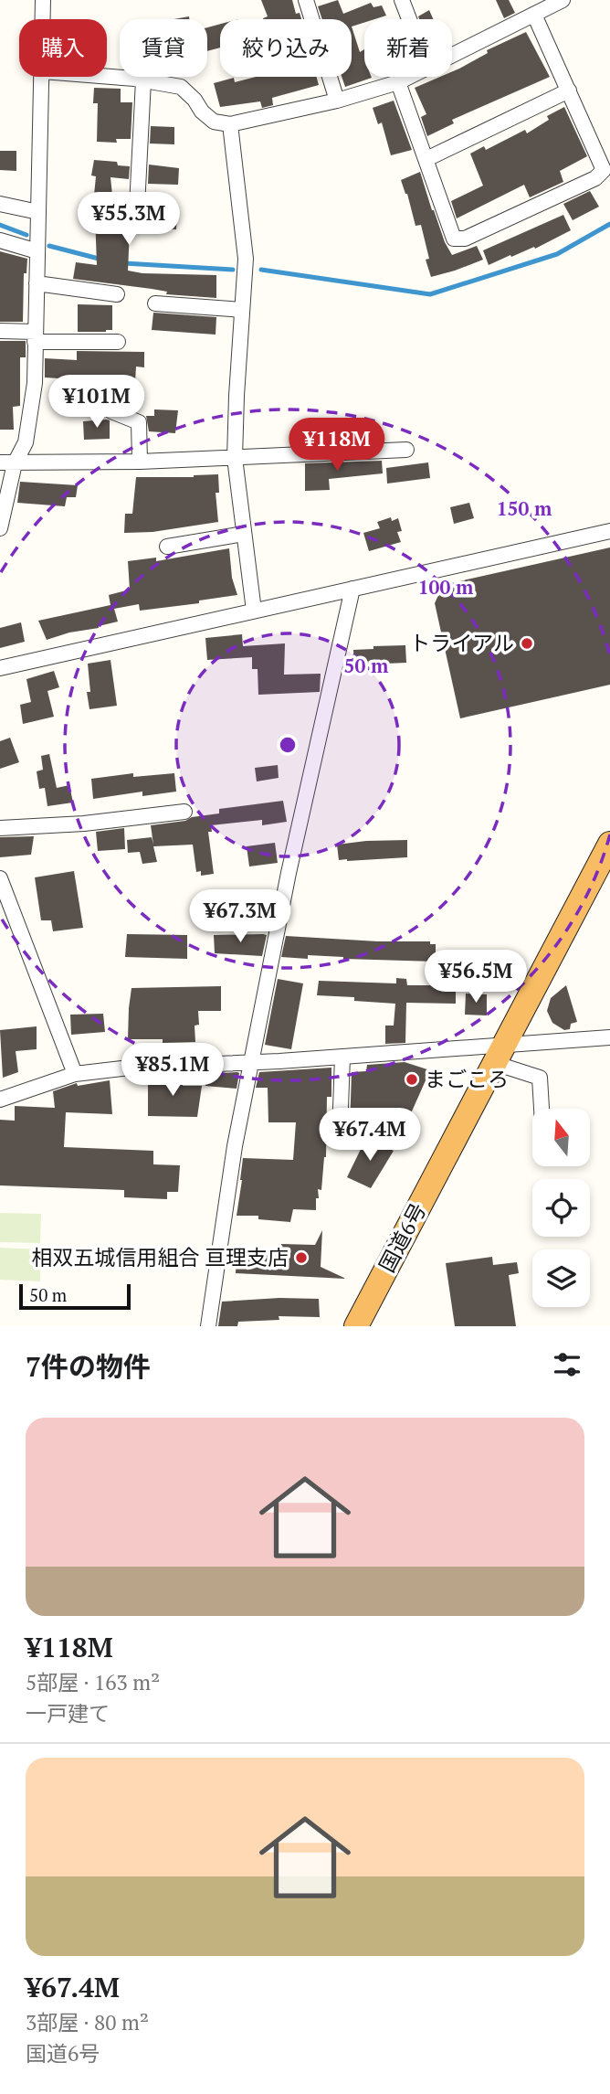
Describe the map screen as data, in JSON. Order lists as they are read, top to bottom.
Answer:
{
  "streets": {
    "highway": ["国道6号"]
  },
  "places": ["トライアル", "まごころ", "相双五城信用組合 亘理支店"],
  "scale_bar": "50 m",
  "north": "top",
  "page": {
    "chip": [
      "購入",
      "賃貸",
      "絞り込み",
      "新着"
    ],
    "price": [
      "¥55.3M",
      "¥101M",
      "¥118M",
      "¥67.3M",
      "¥56.5M",
      "¥85.1M",
      "¥67.4M"
    ],
    "scale": "50 m",
    "heading": "7件の物件",
    "list": [
      {
        "name": "¥118M",
        "note": "5部屋 · 163 m² · 一戸建て"
      },
      {
        "name": "¥67.4M",
        "note": "3部屋 · 80 m² · 国道6号"
      }
    ]
  },
  "rings": ["150 m", "100 m", "50 m"]
}
